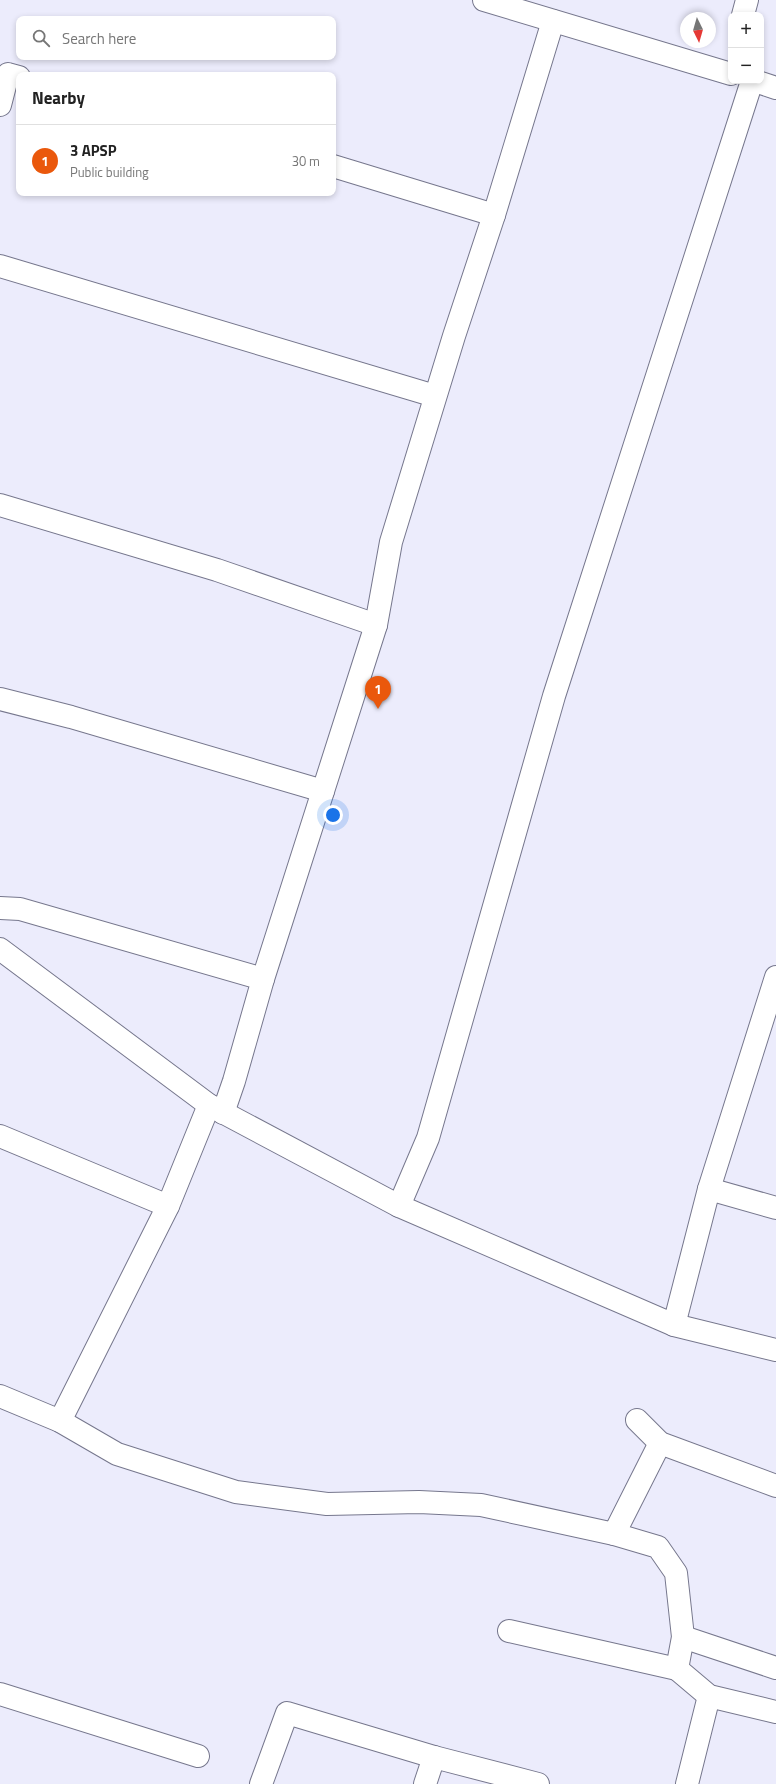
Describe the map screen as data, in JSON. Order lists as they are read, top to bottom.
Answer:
{
  "north": "bottom",
  "page": {
    "map_buttons": ["+", "−"],
    "search": "Search here",
    "heading": "Nearby",
    "list": [
      {
        "mark": "1",
        "name": "3 APSP",
        "note": "Public building",
        "value": "30 m"
      }
    ],
    "pins": "1"
  }
}
